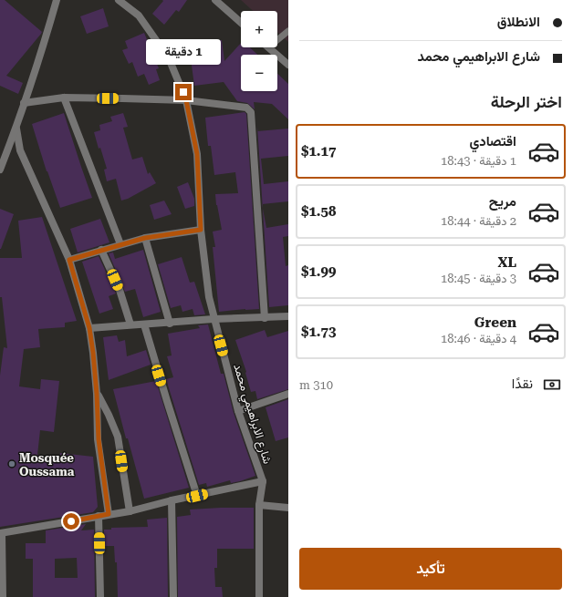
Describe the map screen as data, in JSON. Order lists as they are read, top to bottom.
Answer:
{
  "streets": {
    "street": ["شارع الابراهيمي محمد"]
  },
  "places": ["Mosquée Oussama"],
  "page": {
    "banner": ["الانطلاق", "شارع الابراهيمي محمد"],
    "map_buttons": ["+", "−"],
    "bubble": "1 دقيقة",
    "heading": "اختر الرحلة",
    "list": [
      {
        "name": "اقتصادي",
        "note": "1 دقيقة · 18:43",
        "value": "$1.17"
      },
      {
        "name": "مريح",
        "note": "2 دقيقة · 18:44",
        "value": "$1.58"
      },
      {
        "name": "XL",
        "note": "3 دقيقة · 18:45",
        "value": "$1.99"
      },
      {
        "name": "Green",
        "note": "4 دقيقة · 18:46",
        "value": "$1.73"
      }
    ],
    "pay": ["نقدًا", "310 m"],
    "buttons": "تأكيد"
  }
}
